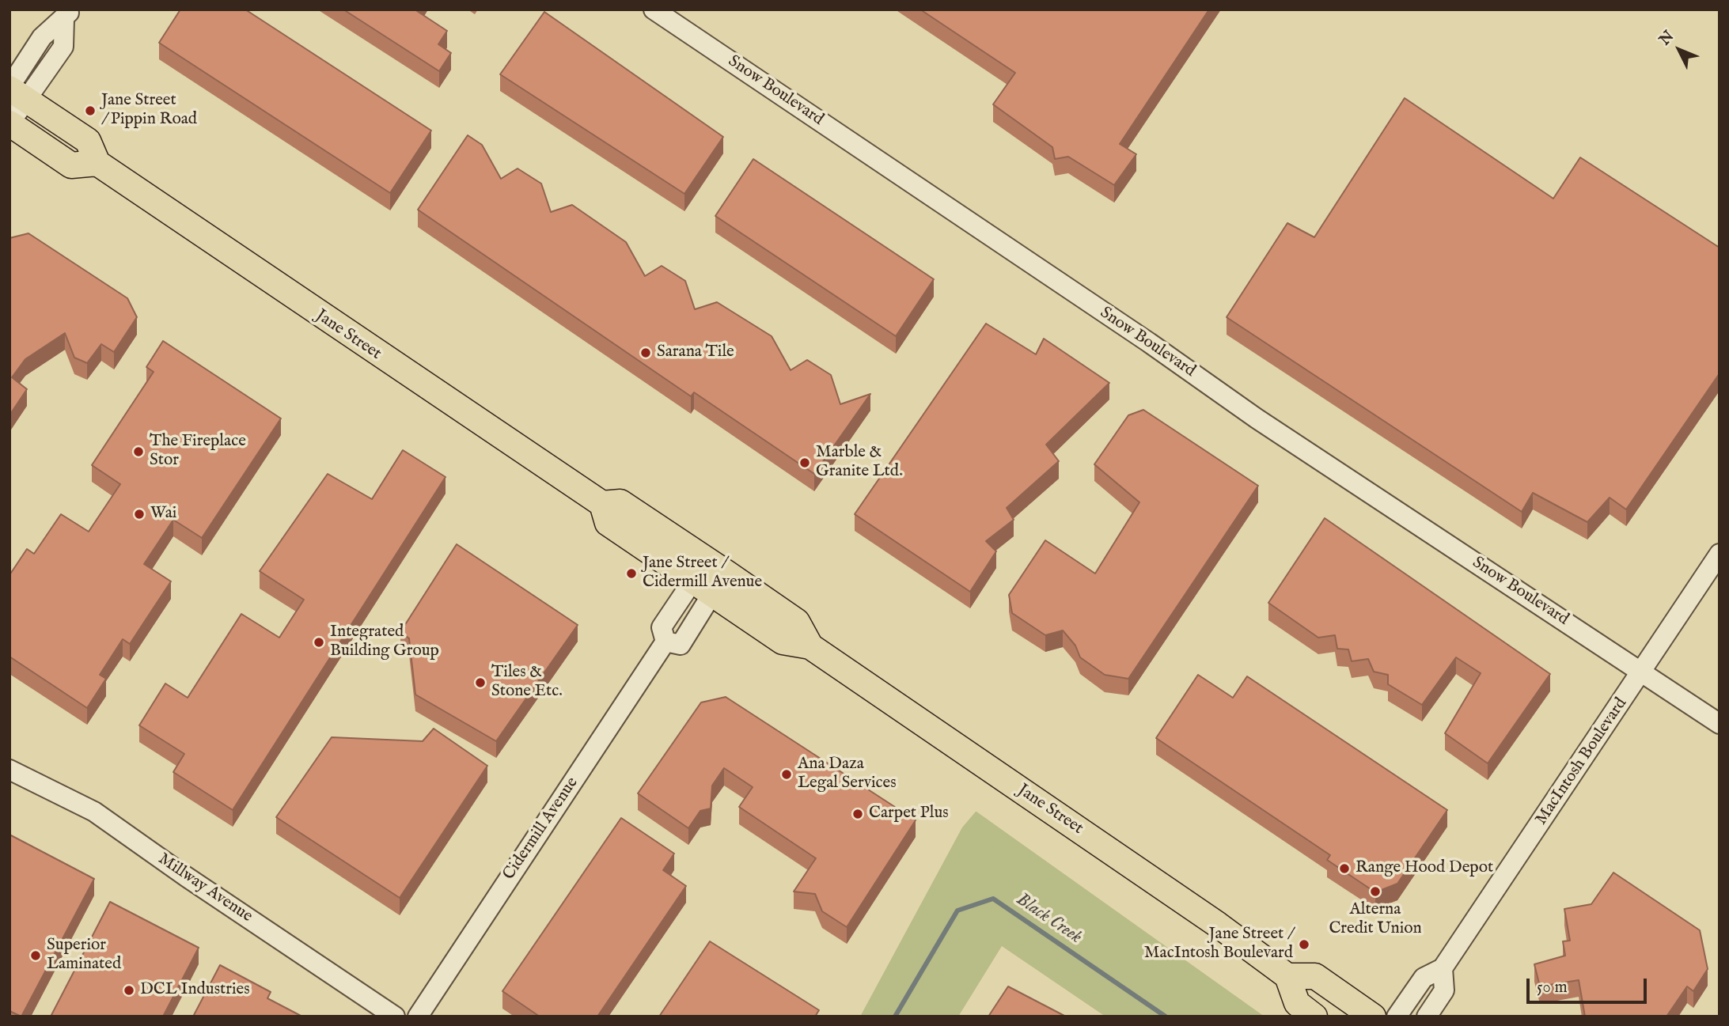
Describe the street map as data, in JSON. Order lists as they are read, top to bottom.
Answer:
{
  "streets": {
    "main road": ["Jane Street"],
    "street": [
      "Snow Boulevard",
      "MacIntosh Boulevard",
      "Cidermill Avenue",
      "Millway Avenue"
    ]
  },
  "crossings": [
    ["Snow Boulevard", "MacIntosh Boulevard"],
    ["Jane Street", "Cidermill Avenue"]
  ],
  "water": ["Black Creek"],
  "places": [
    "Jane Street / Pippin Road",
    "Sarana Tile",
    "The Fireplace Stor",
    "Marble & Granite Ltd.",
    "Wai",
    "Jane Street / Cidermill Avenue",
    "Integrated Building Group",
    "Tiles & Stone Etc.",
    "Ana Daza Legal Services",
    "Carpet Plus",
    "Range Hood Depot",
    "Alterna Credit Union",
    "Jane Street / MacIntosh Boulevard",
    "Superior Laminated",
    "DCL Industries"
  ],
  "scale_bar": "50 m",
  "north": "top left"
}
